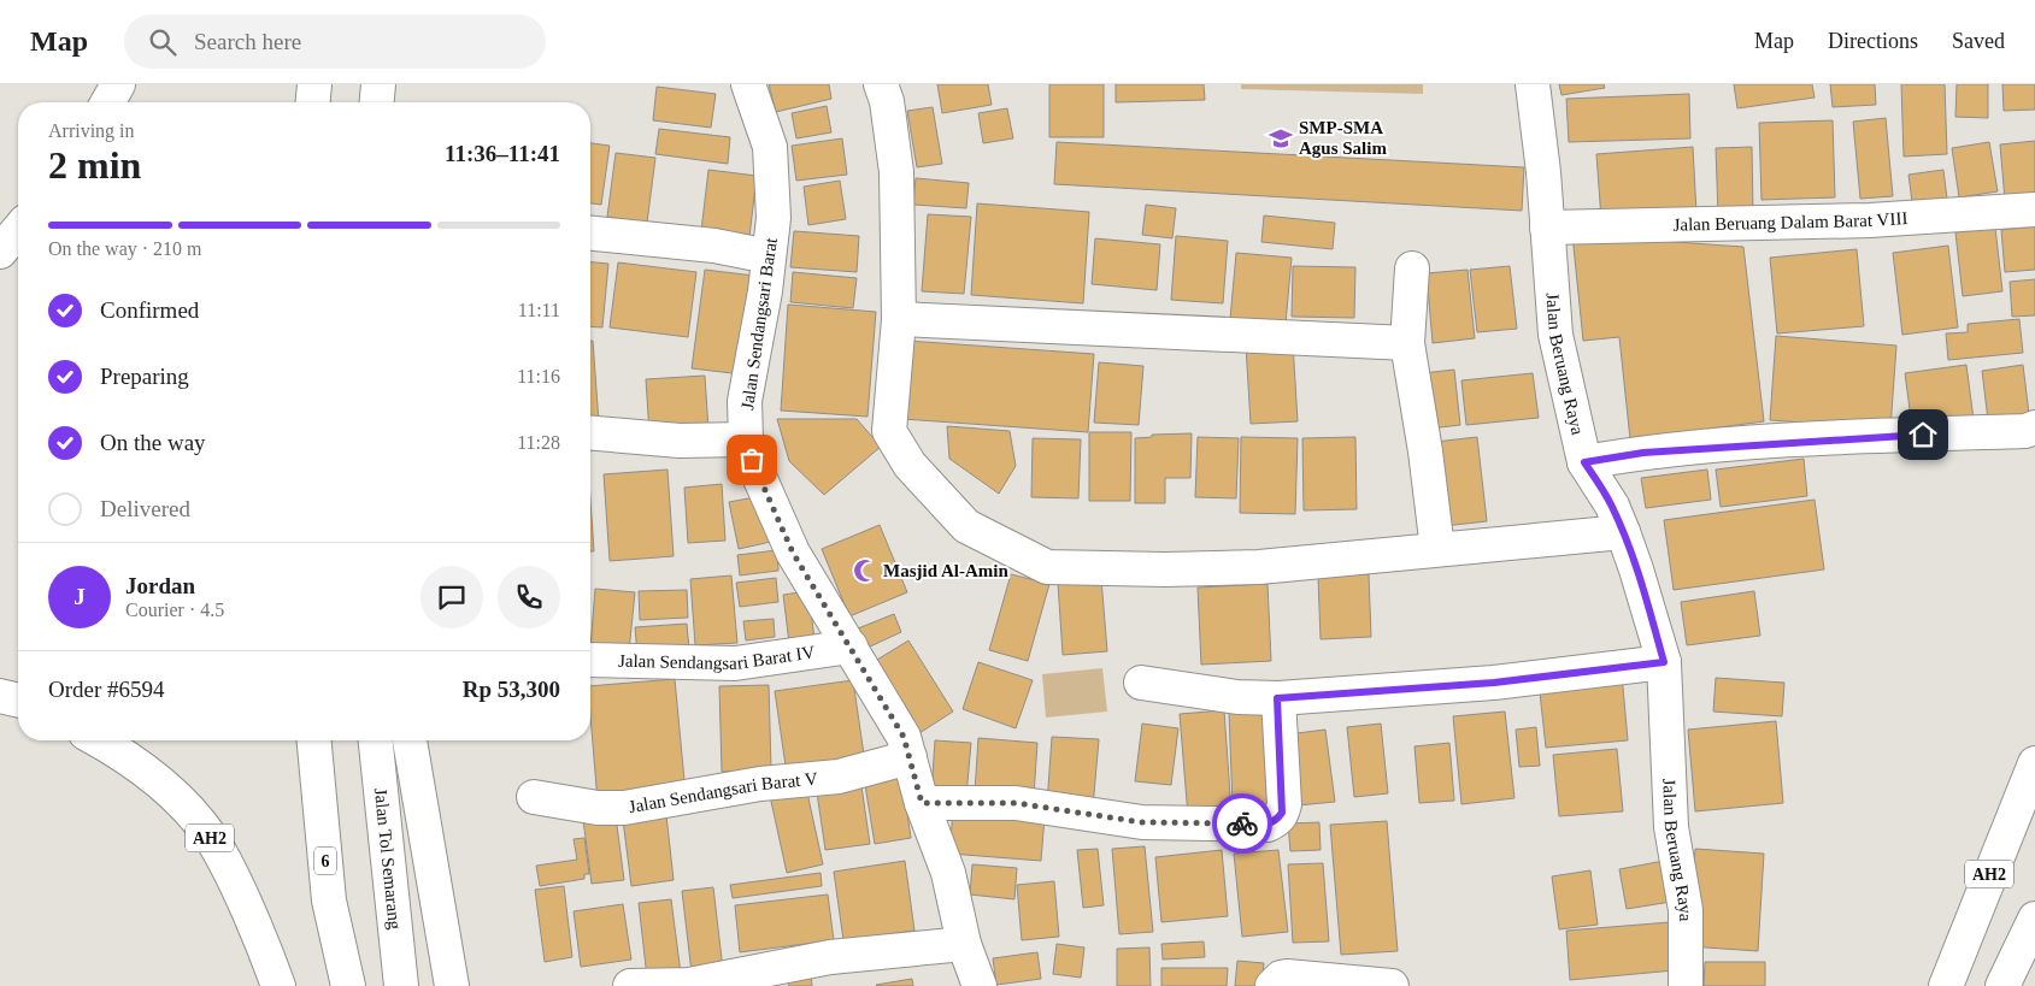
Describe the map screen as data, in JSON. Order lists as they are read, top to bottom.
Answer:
{
  "streets": {
    "main road": [
      "Jalan Beruang Dalam Barat VIII",
      "Jalan Sendangsari Barat",
      "Jalan Beruang Raya",
      "Jalan Sendangsari Barat IV",
      "Jalan Sendangsari Barat V",
      "AH2",
      "Jalan Tol Semarang",
      "6"
    ]
  },
  "crossings": [
    ["Jalan Beruang Dalam Barat VIII", "Jalan Beruang Raya"],
    ["Jalan Sendangsari Barat", "Jalan Sendangsari Barat IV"],
    ["Jalan Sendangsari Barat", "Jalan Sendangsari Barat V"]
  ],
  "places": {
    "school or university": ["SMP-SMA Agus Salim"],
    "mosque": ["Masjid Al-Amin"]
  },
  "page": {
    "header": "Map",
    "search": "Search here",
    "nav": ["Map", "Directions", "Saved"],
    "heading": ["2 min", "Arriving in", "11:36–11:41"],
    "panel": [
      "Jordan",
      "Courier · 4.5",
      "Order #6594",
      "Rp 53,300"
    ],
    "bar": "On the way · 210 m",
    "list": [
      ["Confirmed", "11:11"],
      ["Preparing", "11:16"],
      ["On the way", "11:28"],
      "Delivered"
    ],
    "round": "J"
  }
}
